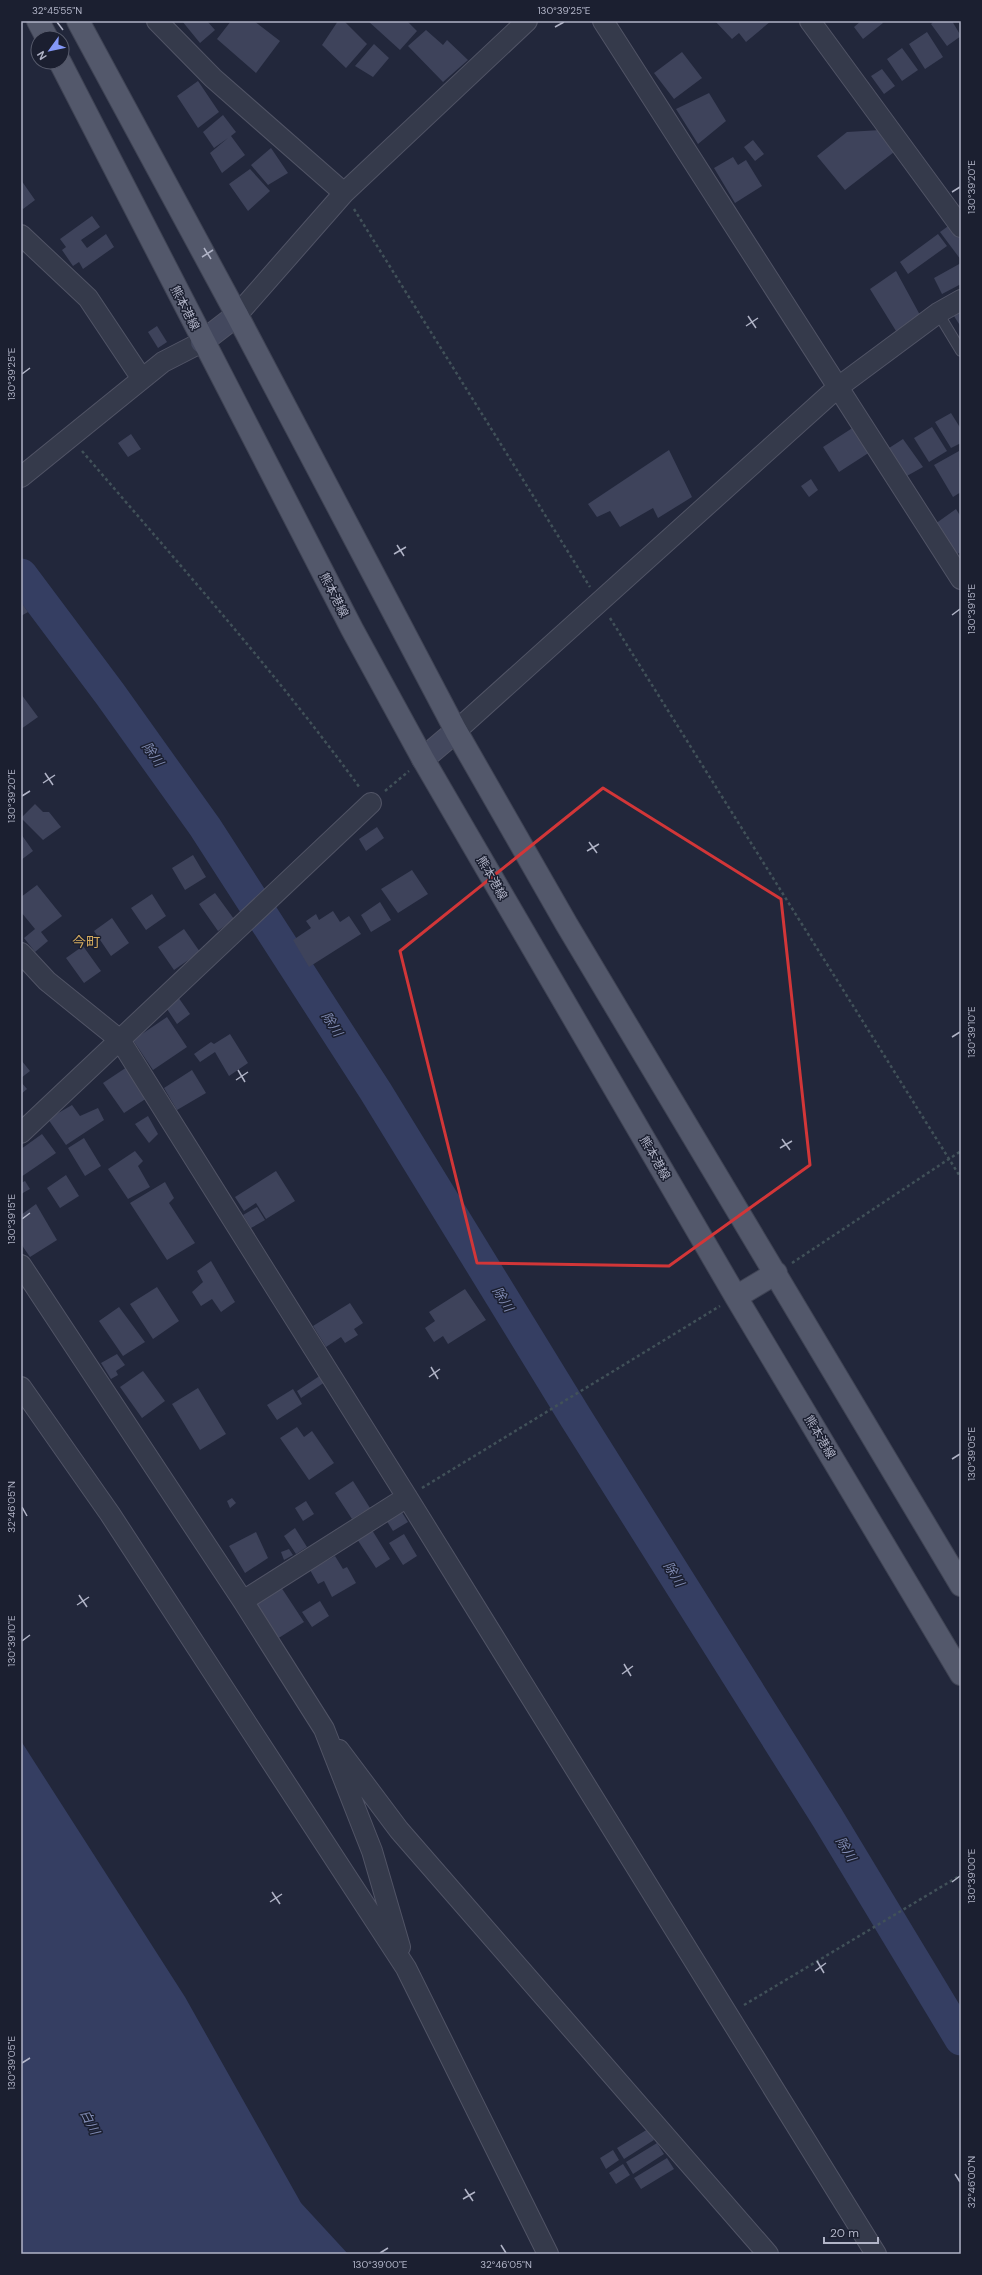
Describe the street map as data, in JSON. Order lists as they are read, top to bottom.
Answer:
{
  "streets": {
    "main road": ["熊本港線"]
  },
  "districts": ["今町"],
  "water": ["除川", "白川"],
  "scale_bar": "20 m",
  "north": "bottom left",
  "coordinates": [
    "32°45'55\"N",
    "130°39'25\"E",
    "130°39'20\"E",
    "130°39'15\"E",
    "130°39'10\"E",
    "130°39'05\"E",
    "32°46'05\"N",
    "130°39'00\"E",
    "32°46'00\"N"
  ]
}
